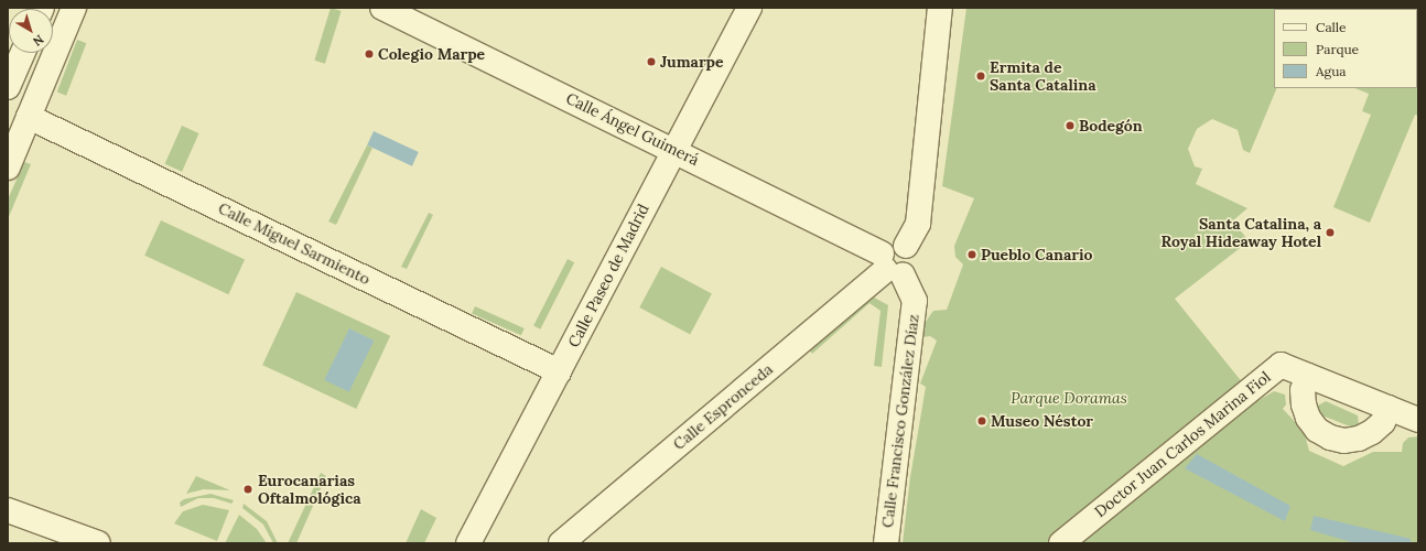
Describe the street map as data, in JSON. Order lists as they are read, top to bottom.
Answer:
{
  "streets": {
    "street": [
      "Calle Ángel Guimerá",
      "Calle Miguel Sarmiento",
      "Calle Paseo de Madrid",
      "Calle Espronceda",
      "Calle Francisco González Díaz",
      "Doctor Juan Carlos Marina Fiol"
    ]
  },
  "crossings": [
    ["Calle Ángel Guimerá", "Calle Paseo de Madrid"],
    ["Calle Ángel Guimerá", "Calle Espronceda"],
    ["Calle Ángel Guimerá", "Calle Francisco González Díaz"],
    ["Calle Miguel Sarmiento", "Calle Paseo de Madrid"],
    ["Calle Espronceda", "Calle Francisco González Díaz"]
  ],
  "parks": ["Parque Doramas"],
  "places": [
    "Colegio Marpe",
    "Jumarpe",
    "Ermita de Santa Catalina",
    "Bodegón",
    "Santa Catalina, a Royal Hideaway Hotel",
    "Pueblo Canario",
    "Museo Néstor",
    "Eurocanarias Oftalmológica"
  ],
  "legend": ["Calle", "Parque", "Agua"],
  "north": "bottom right"
}
